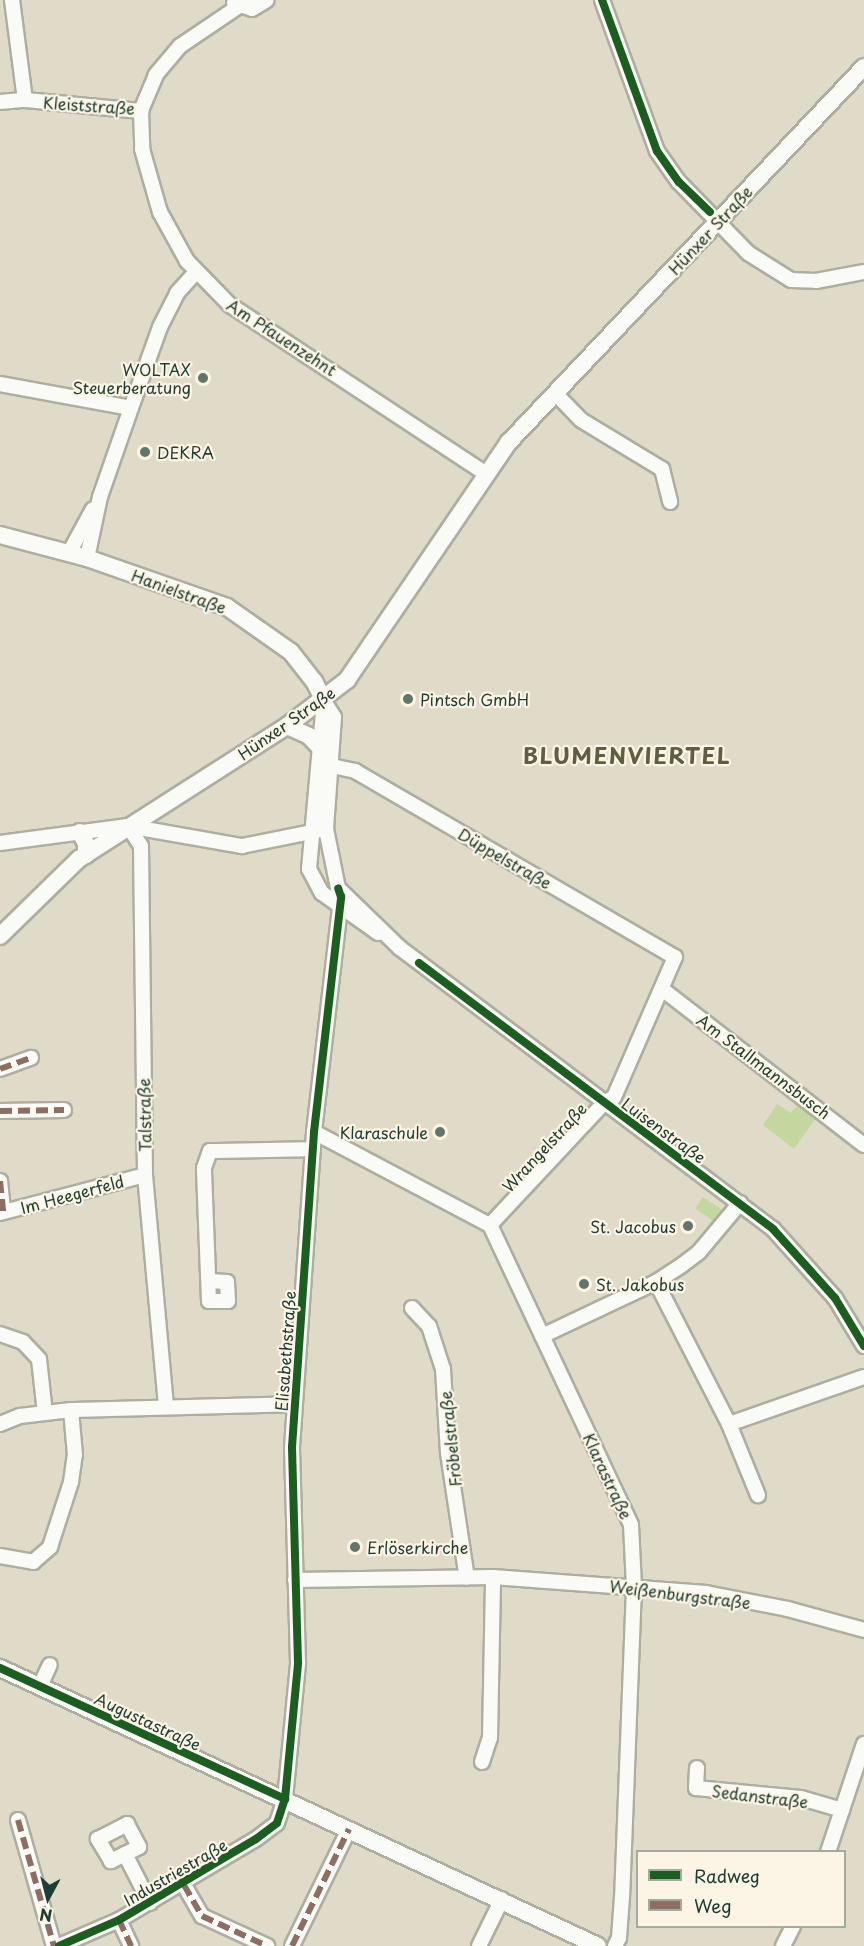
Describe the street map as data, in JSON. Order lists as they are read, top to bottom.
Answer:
{
  "streets": {
    "main road": ["Hünxer Straße", "Hanielstraße", "Augustastraße"],
    "street": [
      "Kleiststraße",
      "Am Pfauenzehnt",
      "Düppelstraße",
      "Am Stallmannsbusch",
      "Talstraße",
      "Luisenstraße",
      "Wrangelstraße",
      "Im Heegerfeld",
      "Elisabethstraße",
      "Fröbelstraße",
      "Klarastraße",
      "Weißenburgstraße",
      "Sedanstraße",
      "Industriestraße"
    ]
  },
  "crossings": [
    ["Kleiststraße", "Am Pfauenzehnt"],
    ["Hünxer Straße", "Am Pfauenzehnt"],
    ["Hünxer Straße", "Hanielstraße"],
    ["Hünxer Straße", "Luisenstraße"],
    ["Hanielstraße", "Luisenstraße"],
    ["Düppelstraße", "Wrangelstraße"],
    ["Am Stallmannsbusch", "Wrangelstraße"],
    ["Talstraße", "Im Heegerfeld"],
    ["Luisenstraße", "Wrangelstraße"],
    ["Luisenstraße", "Elisabethstraße"],
    ["Wrangelstraße", "Klarastraße"],
    ["Elisabethstraße", "Weißenburgstraße"],
    ["Elisabethstraße", "Augustastraße"],
    ["Elisabethstraße", "Industriestraße"],
    ["Fröbelstraße", "Weißenburgstraße"],
    ["Klarastraße", "Weißenburgstraße"],
    ["Augustastraße", "Industriestraße"]
  ],
  "districts": ["BLUMENVIERTEL"],
  "places": [
    "WOLTAX Steuerberatung",
    "DEKRA",
    "Pintsch GmbH",
    "Klaraschule",
    "St. Jacobus",
    "St. Jakobus",
    "Erlöserkirche"
  ],
  "legend": ["Radweg", "Weg"],
  "north": "bottom"
}
